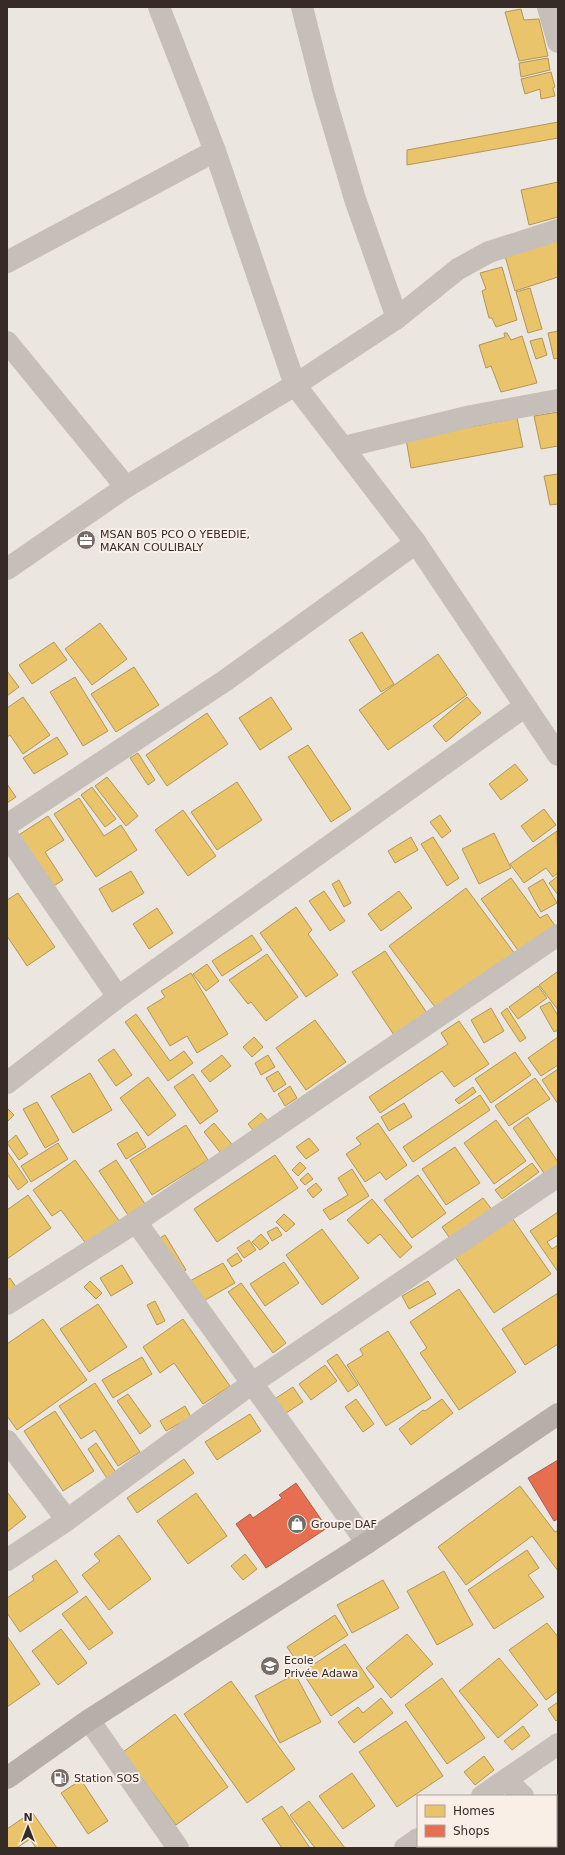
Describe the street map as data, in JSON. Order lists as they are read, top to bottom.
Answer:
{
  "places": {
    "office": ["MSAN B05 PCO O YEBEDIE, MAKAN COULIBALY"],
    "shop": ["Groupe DAF"],
    "school or university": ["Ecole Privée Adawa"],
    "fuel station": ["Station SOS"]
  },
  "legend": ["Homes", "Shops"],
  "north": "top"
}
